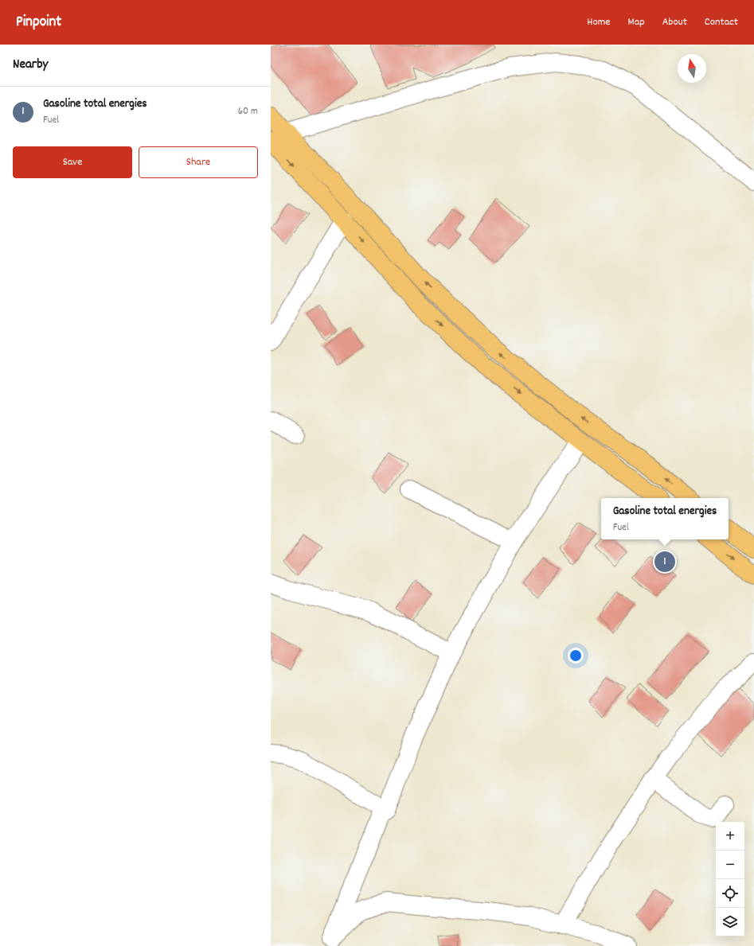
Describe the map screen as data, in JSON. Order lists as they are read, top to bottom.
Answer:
{
  "north": "top",
  "page": {
    "header": "Pinpoint",
    "nav": [
      "Home",
      "Map",
      "About",
      "Contact"
    ],
    "heading": "Nearby",
    "list": [
      {
        "mark": "1",
        "name": "Gasoline total energies",
        "note": "Fuel",
        "value": "60 m"
      }
    ],
    "buttons": ["Save", "Share"],
    "popup": ["Gasoline total energies", "Fuel"],
    "pins": "1",
    "map_buttons": ["+", "−"]
  }
}
